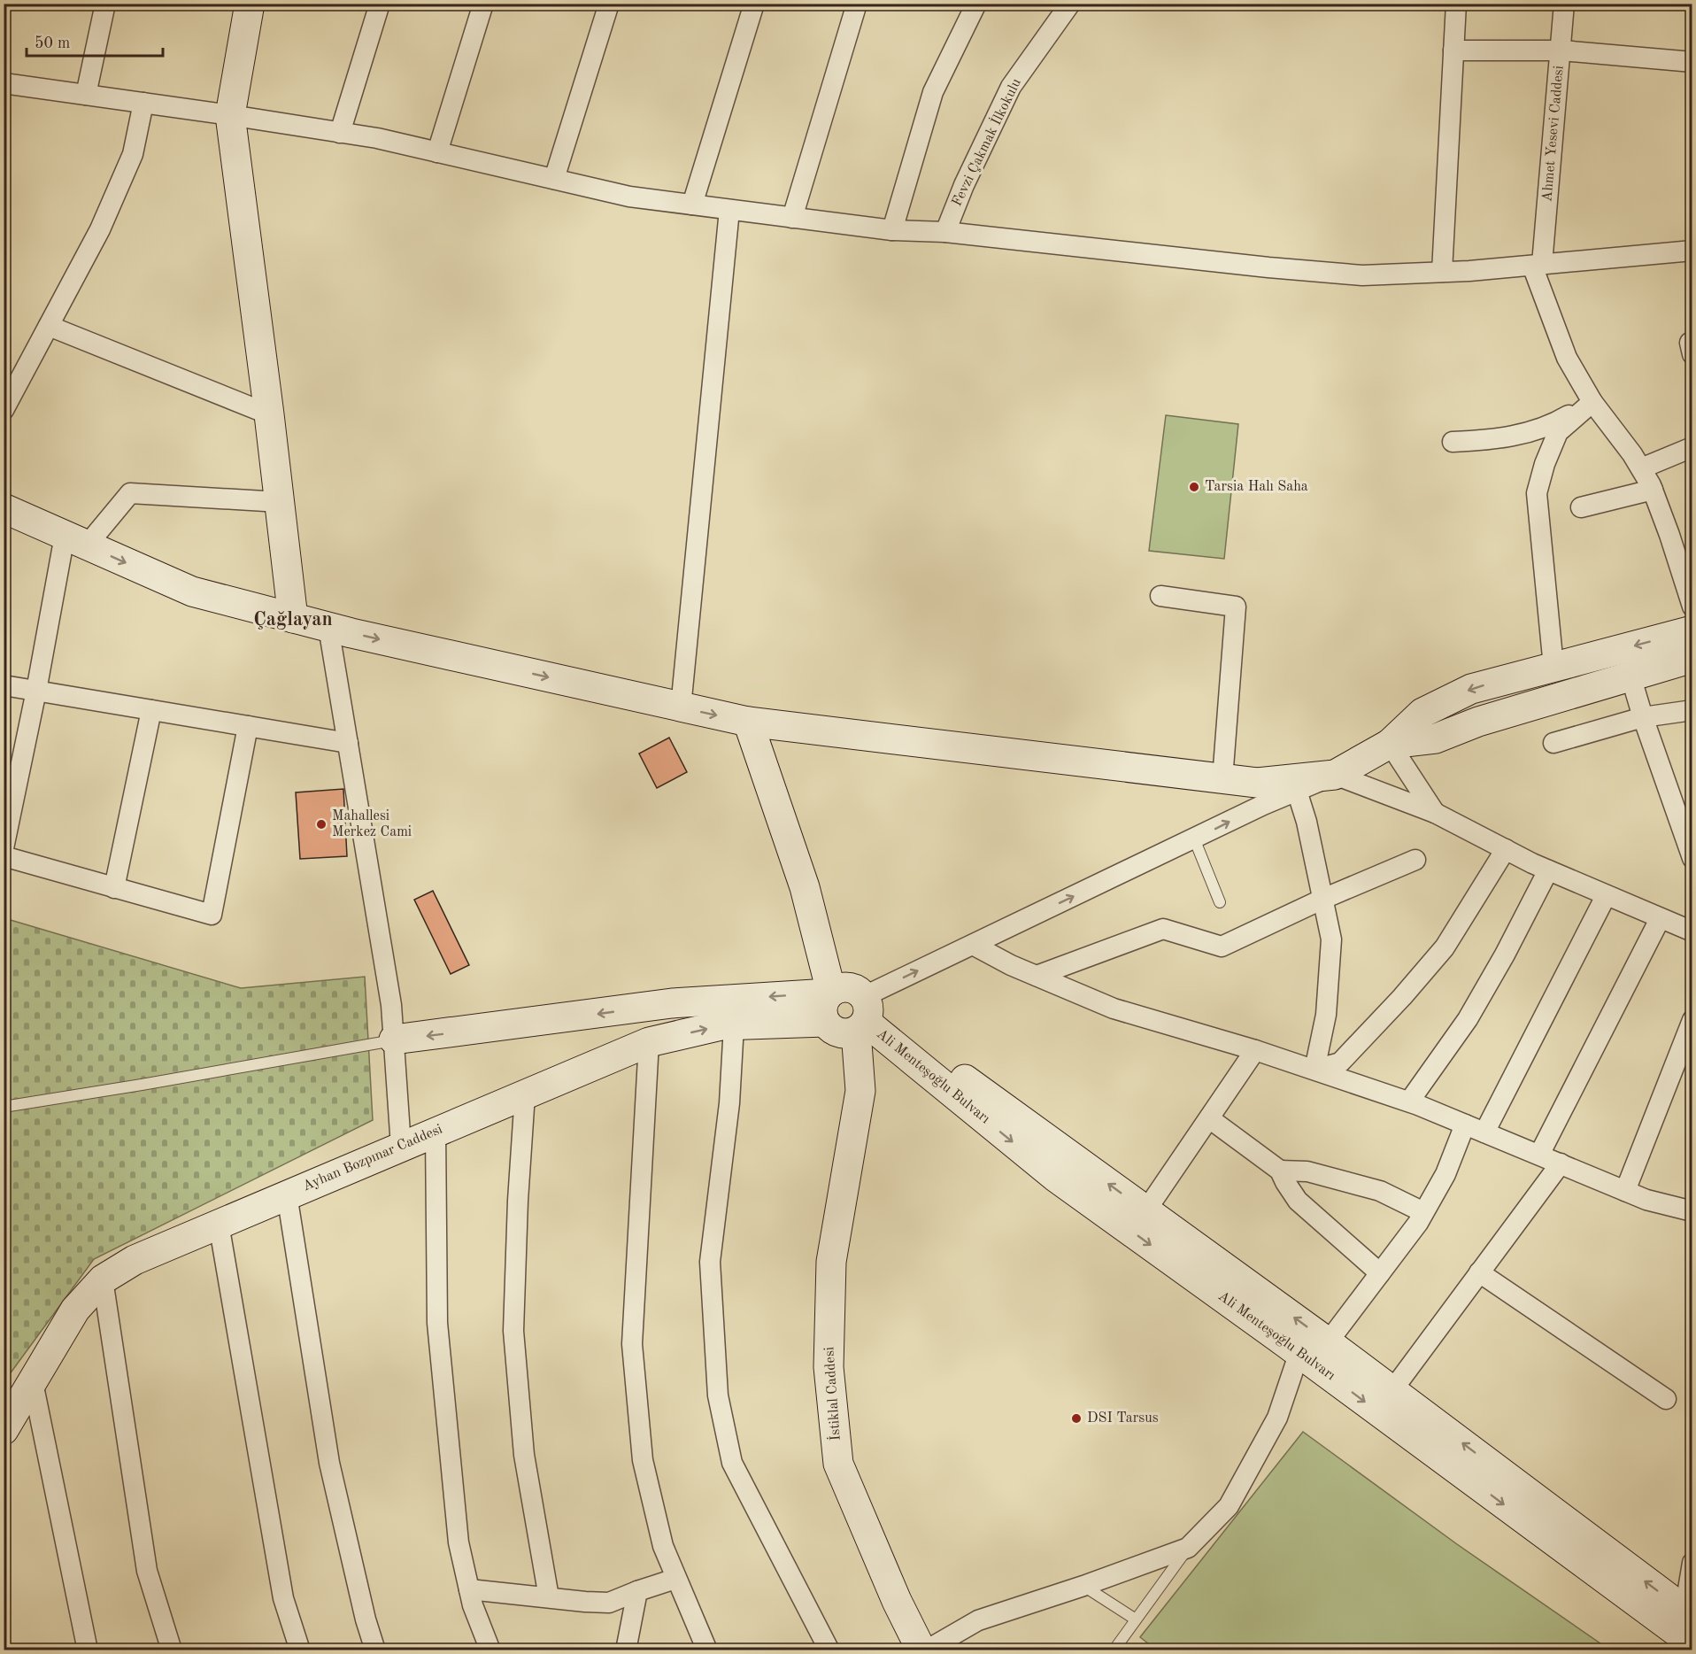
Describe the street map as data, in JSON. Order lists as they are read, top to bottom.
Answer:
{
  "streets": {
    "street": [
      "Ahmet Yesevi Caddesi",
      "Fevzi Çakmak İlkokulu",
      "Ali Menteşoğlu Bulvarı",
      "Ayhan Bozpınar Caddesi",
      "İstiklal Caddesi"
    ]
  },
  "crossings": [
    ["Ali Menteşoğlu Bulvarı", "İstiklal Caddesi"]
  ],
  "districts": ["Çağlayan"],
  "places": ["Tarsia Halı Saha", "Mahallesi Merkez Cami", "DSI Tarsus"],
  "scale_bar": "50 m"
}
